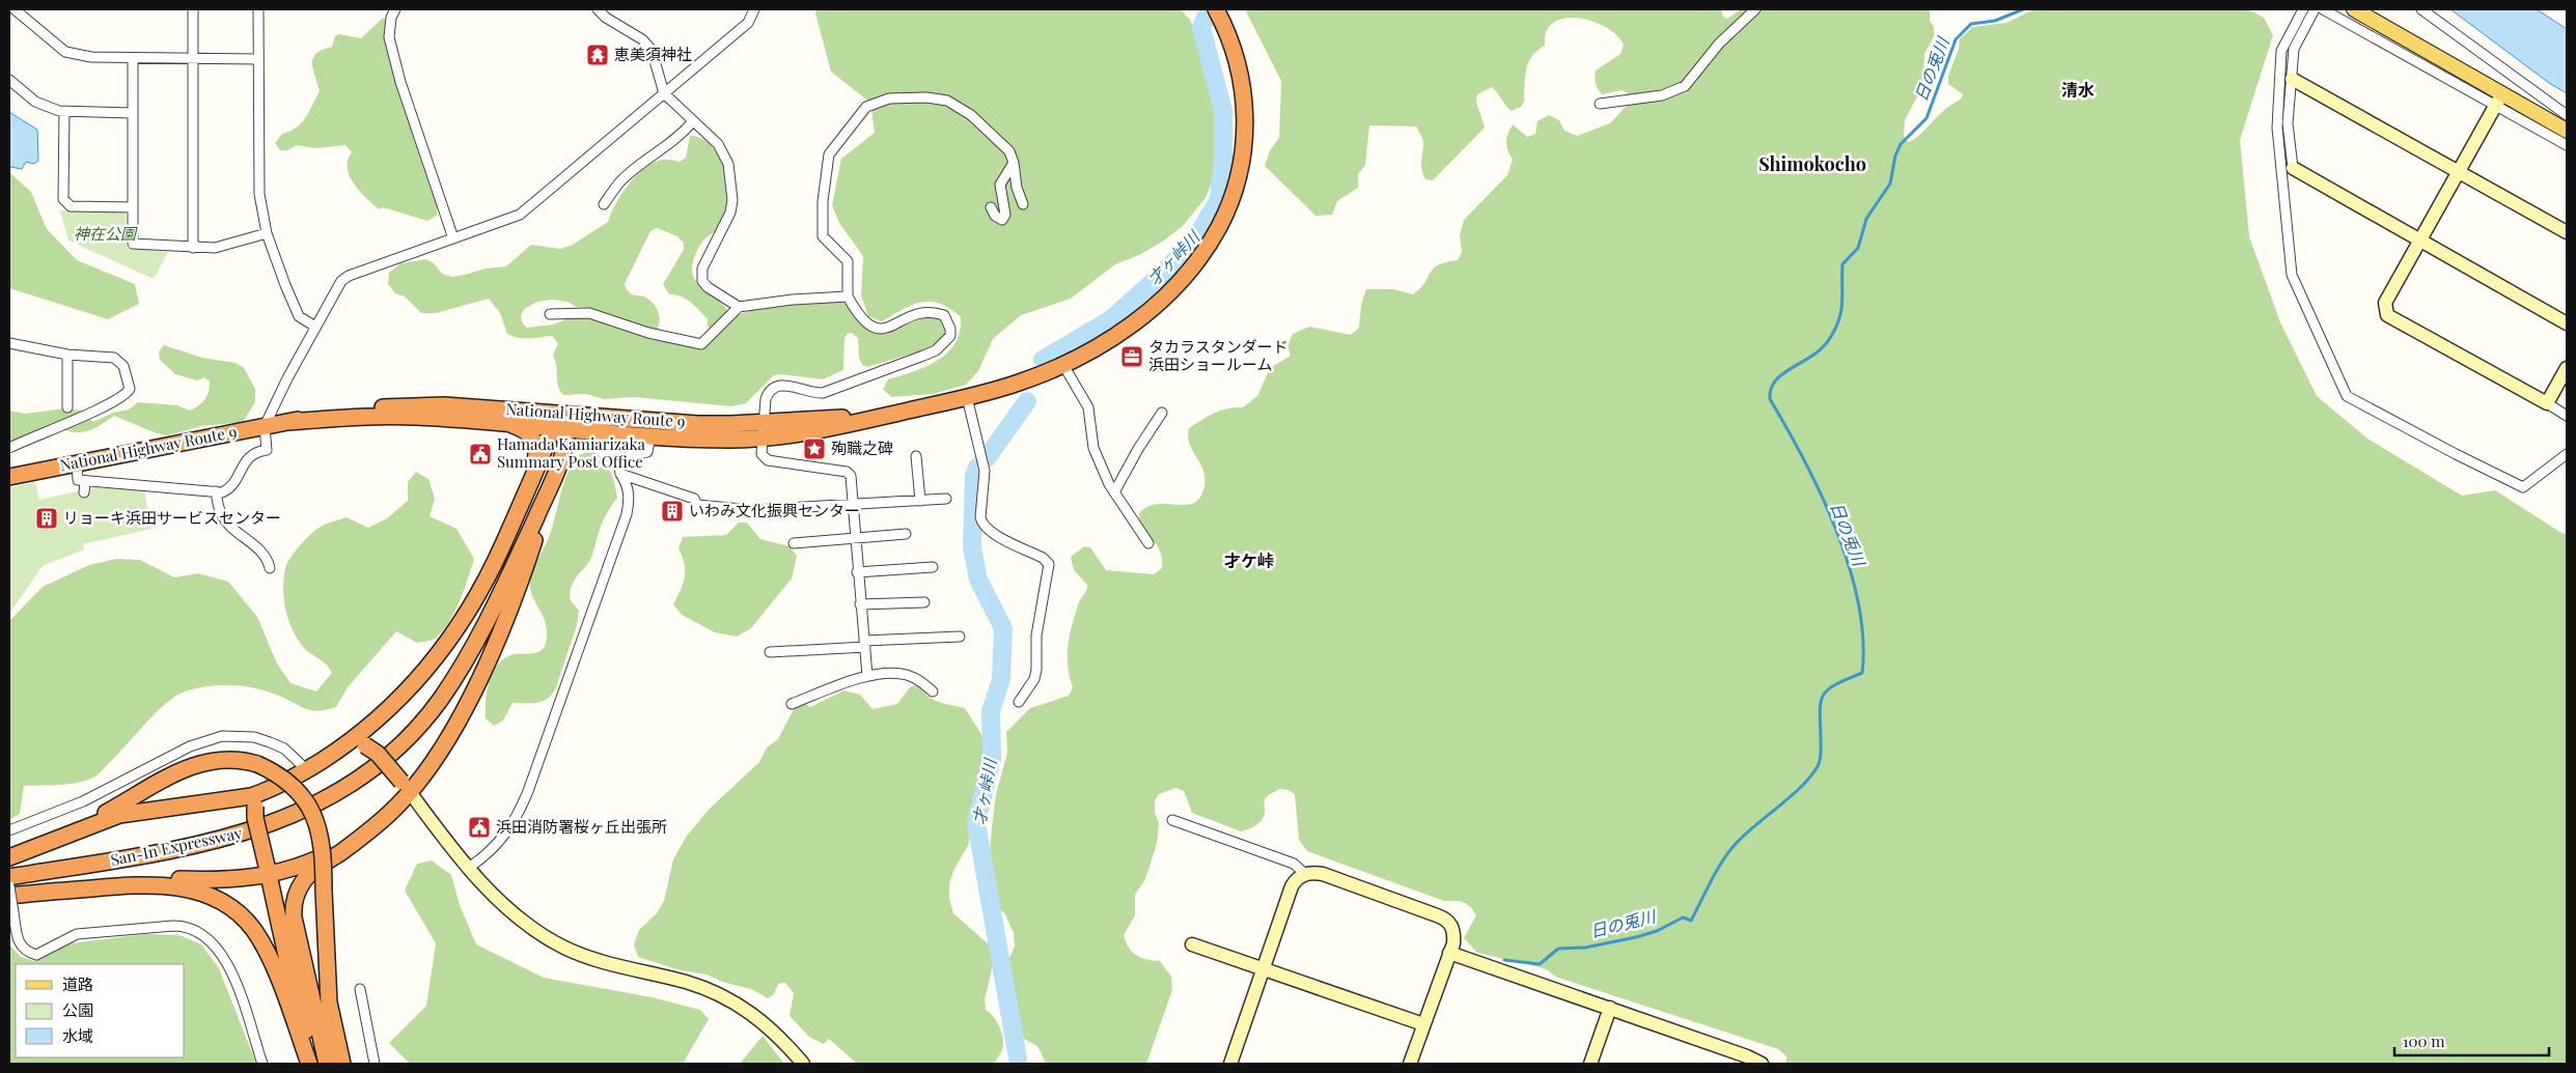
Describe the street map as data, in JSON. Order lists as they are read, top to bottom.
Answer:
{
  "streets": {
    "highway": ["National Highway Route 9", "San-In Expressway"]
  },
  "districts": ["清水", "Shimokocho", "才ケ峠"],
  "water": ["日の兎川", "才ヶ峠川"],
  "parks": ["神在公園"],
  "places": {
    "temple": ["恵美須神社"],
    "office": ["タカラスタンダード 浜田ショールーム"],
    "place": ["殉職之碑"],
    "public building": ["Hamada Kamiarizaka Summary Post Office", "浜田消防署桜ヶ丘出張所"],
    "building": ["いわみ文化振興センター", "リョーキ浜田サービスセンター"]
  },
  "legend": ["道路", "公園", "水域"],
  "scale_bar": "100 m"
}
